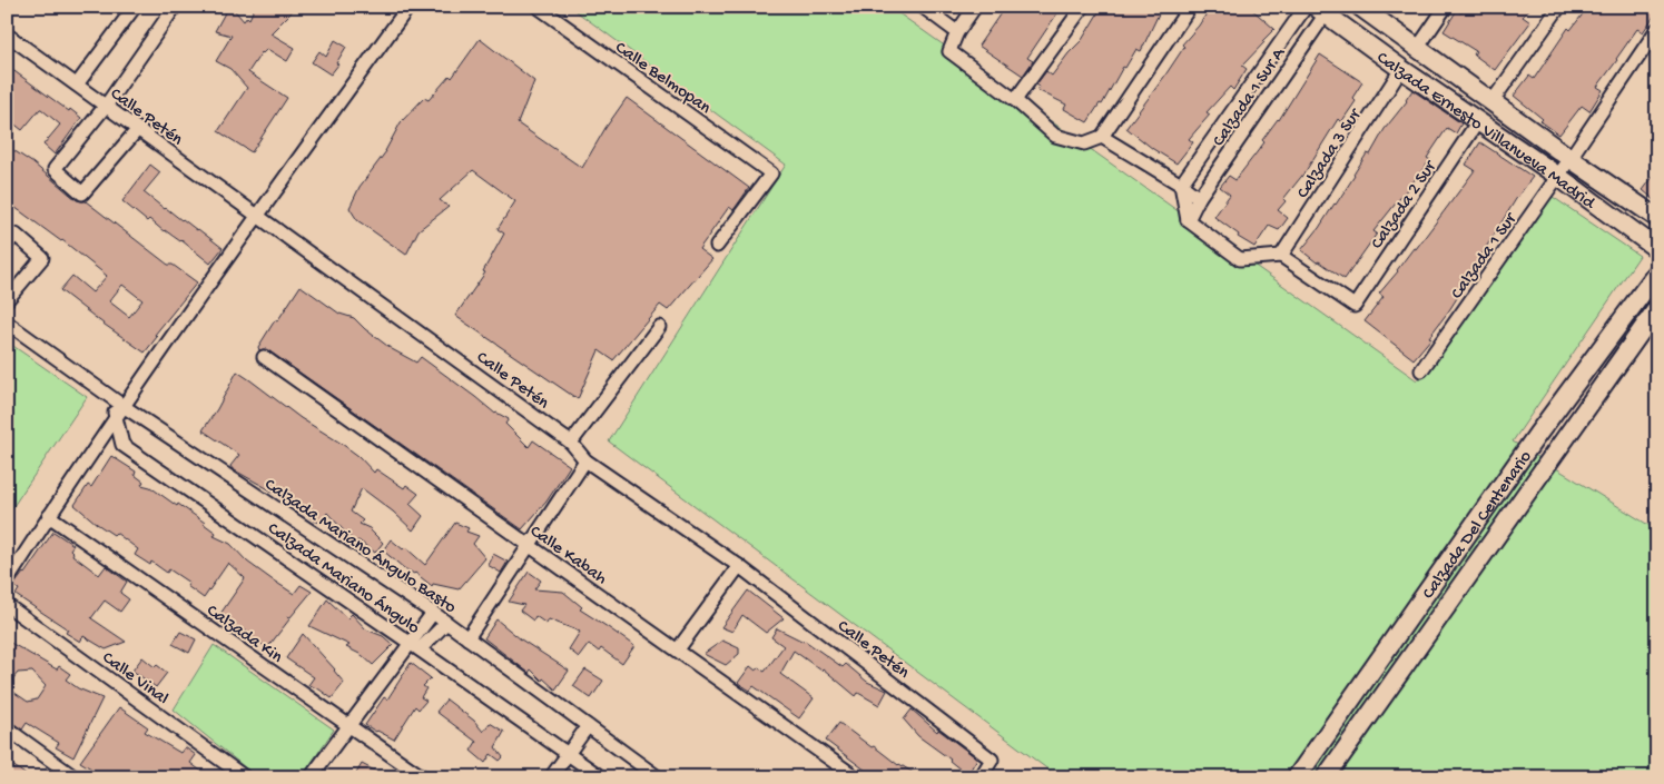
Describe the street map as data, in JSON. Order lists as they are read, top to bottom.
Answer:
{
  "streets": {
    "main road": ["Calzada Ernesto Villanueva Madrid", "Calzada Del Centenario"],
    "street": [
      "Calle Belmopan",
      "Calzada 1 Sur A",
      "Calle Petén",
      "Calzada 3 Sur",
      "Calzada 2 Sur",
      "Calzada 1 Sur",
      "Calzada Mariano Ángulo Basto",
      "Calle Kabah",
      "Calzada Mariano Ángulo",
      "Calzada Kin",
      "Calle Vinal"
    ]
  },
  "crossings": [
    ["Calzada 1 Sur A", "Calzada Ernesto Villanueva Madrid"],
    ["Calzada Ernesto Villanueva Madrid", "Calzada 3 Sur"],
    ["Calzada Ernesto Villanueva Madrid", "Calzada 2 Sur"],
    ["Calzada Ernesto Villanueva Madrid", "Calzada 1 Sur"],
    ["Calzada 3 Sur", "Calzada 2 Sur"],
    ["Calzada Mariano Ángulo Basto", "Calzada Mariano Ángulo"]
  ]
}
